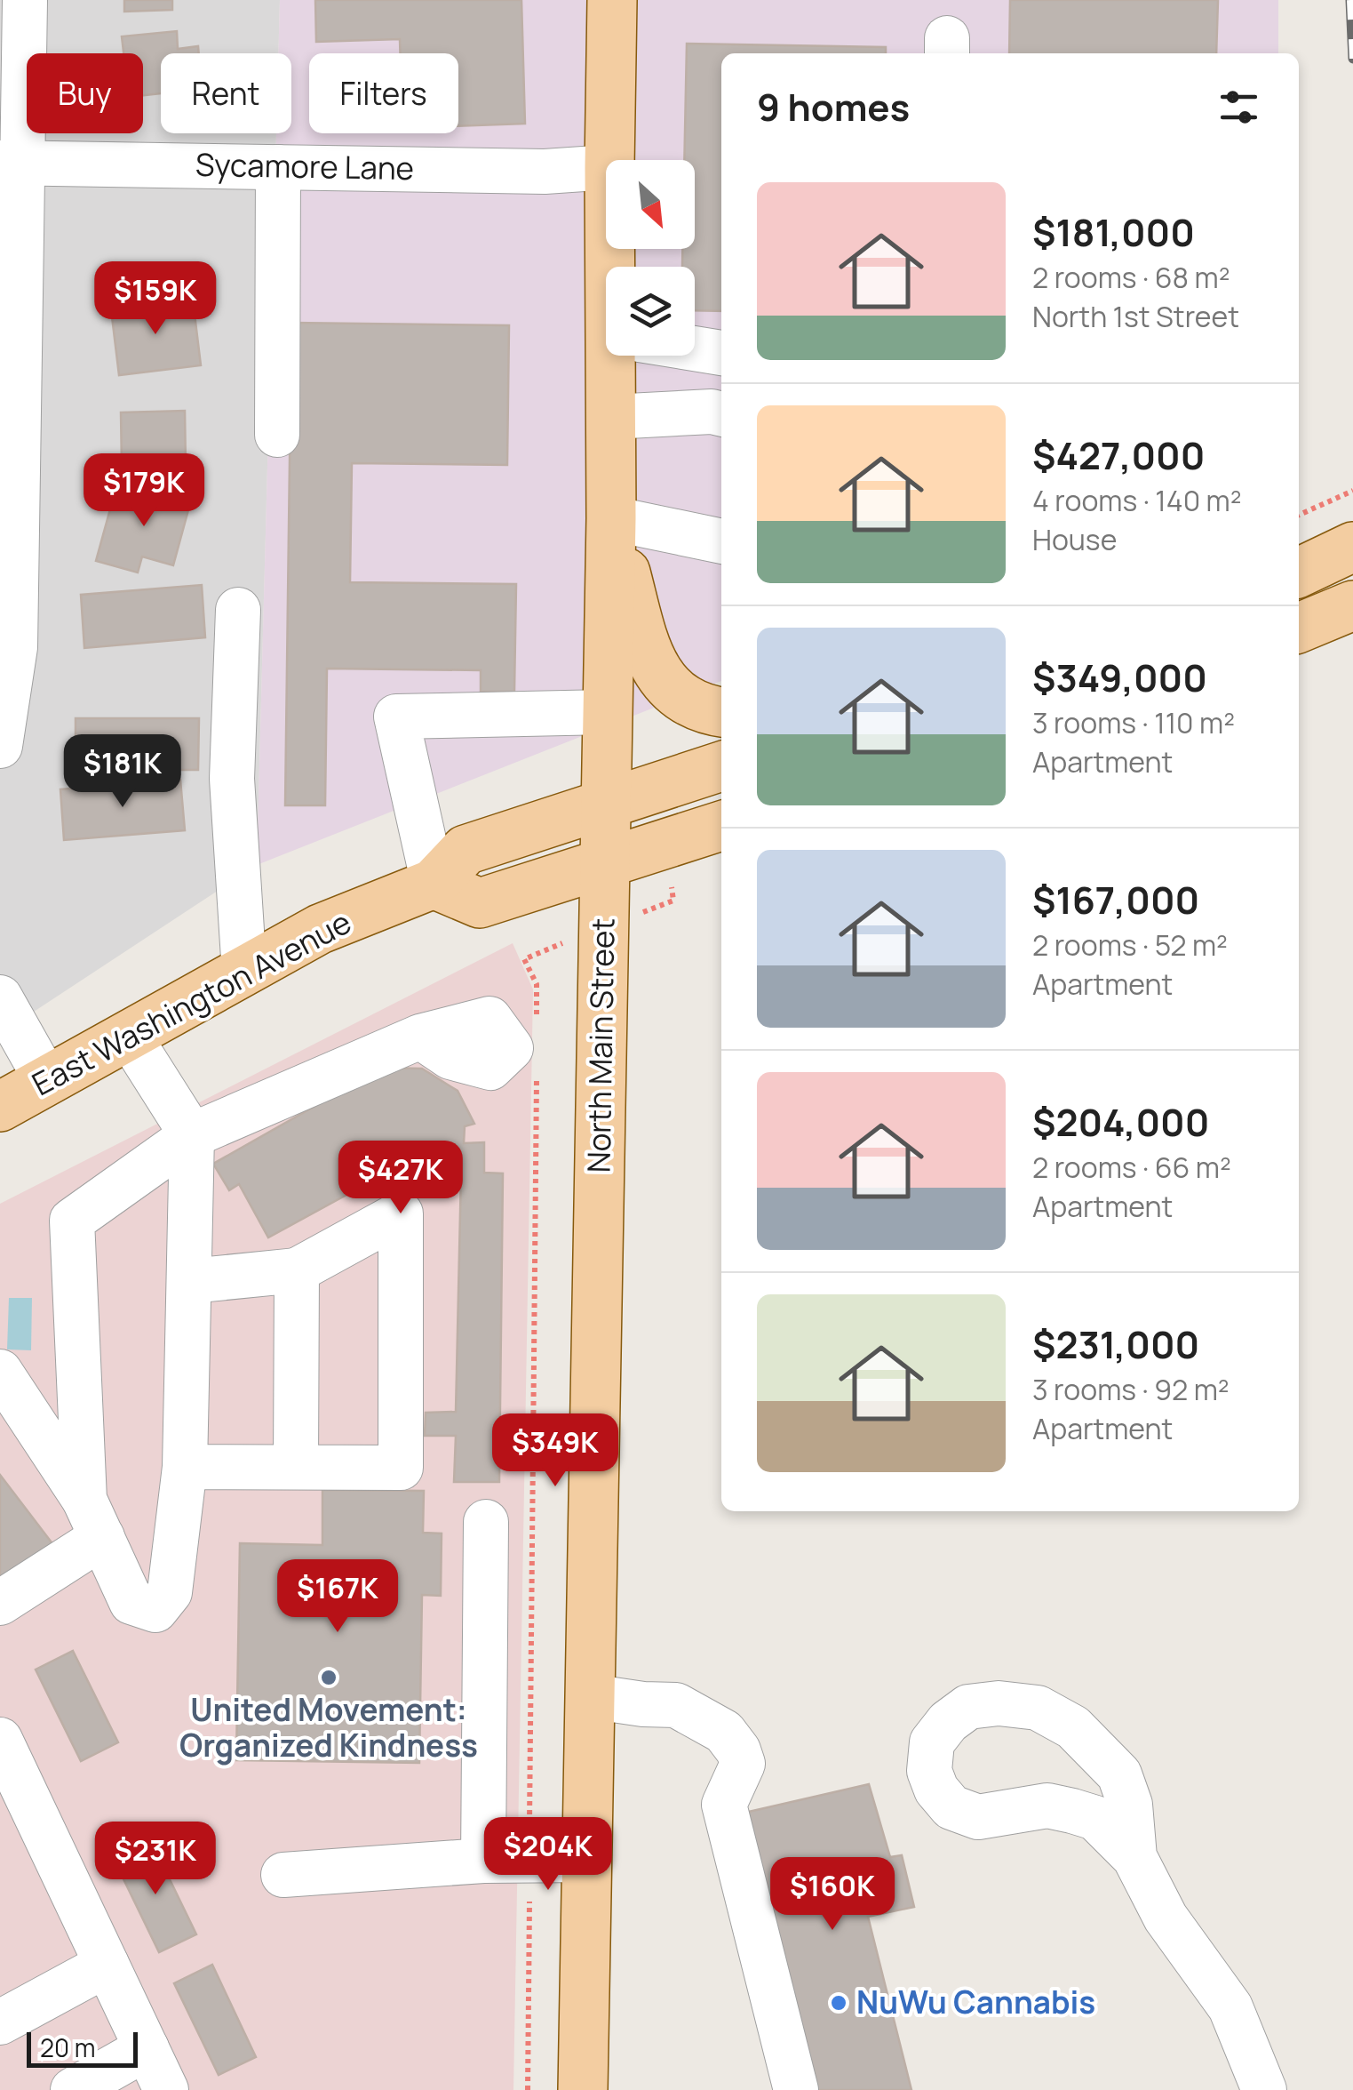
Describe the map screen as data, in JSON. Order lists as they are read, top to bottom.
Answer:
{
  "streets": {
    "main road": ["East Washington Avenue", "North Main Street"],
    "street": ["Sycamore Lane"]
  },
  "crossings": [
    ["East Washington Avenue", "North Main Street"]
  ],
  "places": ["United Movement: Organized Kindness", "NuWu Cannabis"],
  "scale_bar": "20 m",
  "north": "bottom right",
  "page": {
    "chip": ["Buy", "Rent", "Filters"],
    "heading": "9 homes",
    "list": [
      {
        "name": "$181,000",
        "note": "2 rooms · 68 m² · North 1st Street"
      },
      {
        "name": "$427,000",
        "note": "4 rooms · 140 m² · House"
      },
      {
        "name": "$349,000",
        "note": "3 rooms · 110 m² · Apartment"
      },
      {
        "name": "$167,000",
        "note": "2 rooms · 52 m² · Apartment"
      },
      {
        "name": "$204,000",
        "note": "2 rooms · 66 m² · Apartment"
      },
      {
        "name": "$231,000",
        "note": "3 rooms · 92 m² · Apartment"
      }
    ],
    "price": [
      "$159K",
      "$179K",
      "$181K",
      "$427K",
      "$349K",
      "$167K",
      "$204K",
      "$231K",
      "$160K"
    ],
    "scale": "20 m"
  }
}
